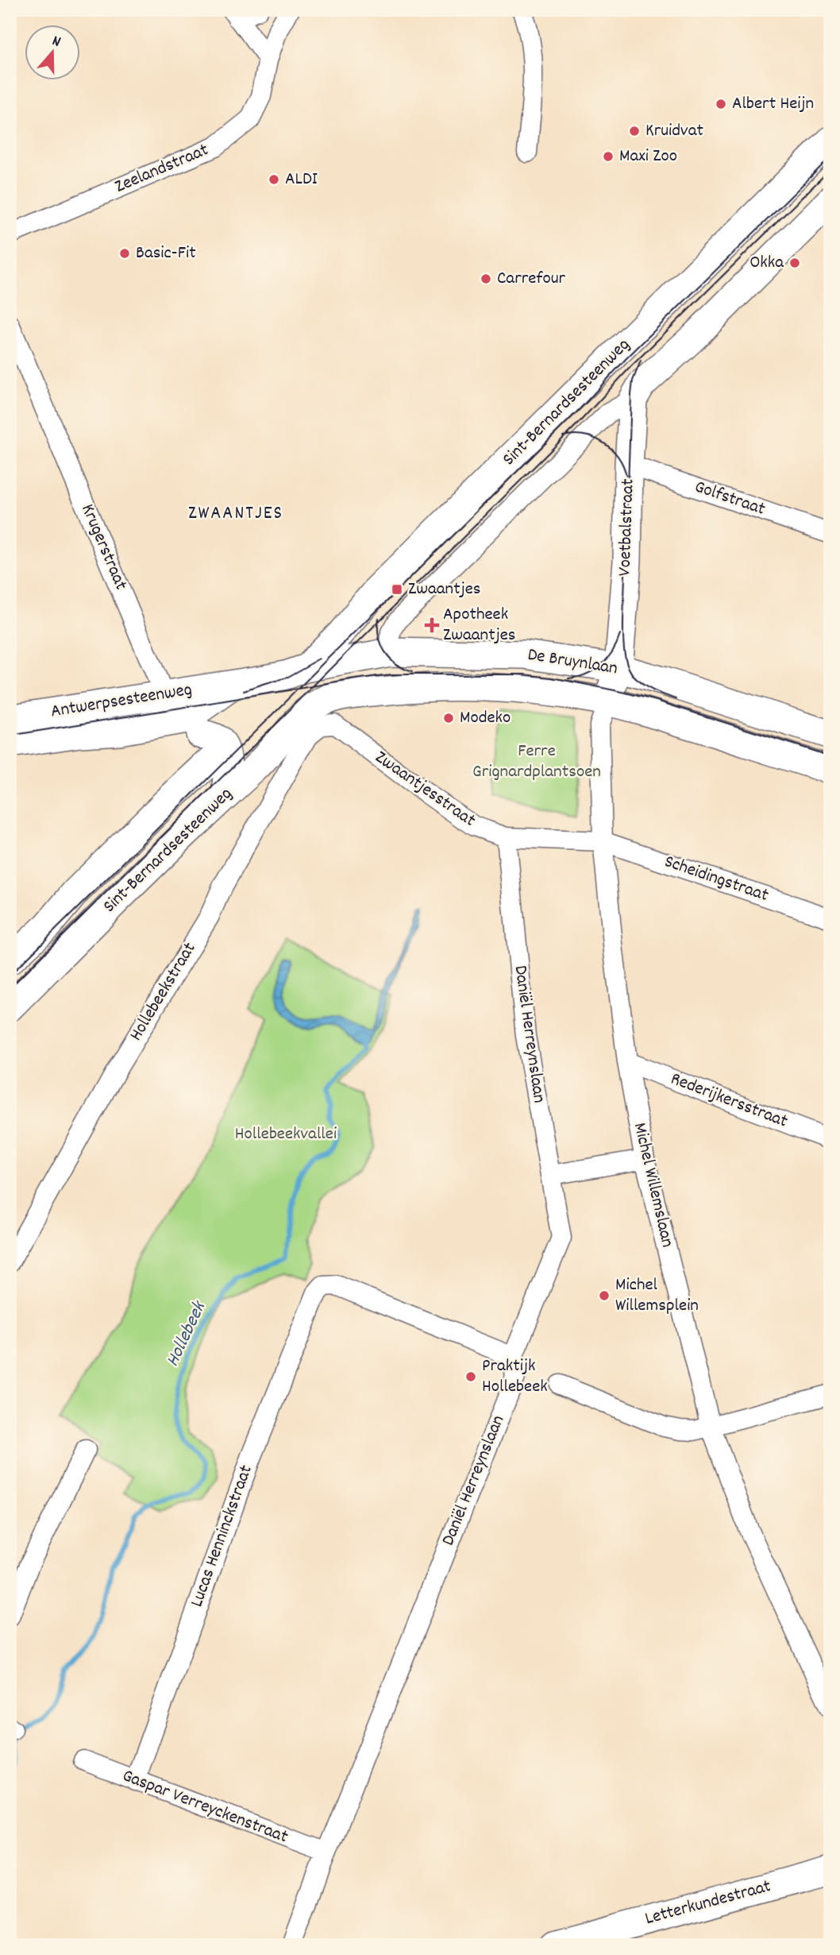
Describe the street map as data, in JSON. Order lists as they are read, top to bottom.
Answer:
{
  "streets": {
    "street": [
      "Zeelandstraat",
      "Sint-Bernardsesteenweg",
      "Golfstraat",
      "Voetbalstraat",
      "Krugerstraat",
      "De Bruynlaan",
      "Antwerpsesteenweg",
      "Zwaantjesstraat",
      "Scheidingstraat",
      "Hollebeekstraat",
      "Daniël Herreynslaan",
      "Rederijkersstraat",
      "Michel Willemslaan",
      "Lucas Henninckstraat",
      "Gaspar Verreyckenstraat",
      "Letterkundestraat"
    ]
  },
  "crossings": [
    ["Sint-Bernardsesteenweg", "Voetbalstraat"],
    ["Sint-Bernardsesteenweg", "Krugerstraat"],
    ["Sint-Bernardsesteenweg", "De Bruynlaan"],
    ["Sint-Bernardsesteenweg", "Antwerpsesteenweg"],
    ["Golfstraat", "Voetbalstraat"],
    ["Voetbalstraat", "De Bruynlaan"],
    ["Voetbalstraat", "Michel Willemslaan"],
    ["Krugerstraat", "Antwerpsesteenweg"],
    ["De Bruynlaan", "Antwerpsesteenweg"],
    ["De Bruynlaan", "Michel Willemslaan"],
    ["Zwaantjesstraat", "Scheidingstraat"],
    ["Zwaantjesstraat", "Hollebeekstraat"],
    ["Zwaantjesstraat", "Daniël Herreynslaan"],
    ["Zwaantjesstraat", "Michel Willemslaan"],
    ["Scheidingstraat", "Michel Willemslaan"],
    ["Daniël Herreynslaan", "Lucas Henninckstraat"],
    ["Daniël Herreynslaan", "Gaspar Verreyckenstraat"],
    ["Rederijkersstraat", "Michel Willemslaan"],
    ["Lucas Henninckstraat", "Gaspar Verreyckenstraat"]
  ],
  "districts": ["ZWAANTJES"],
  "water": ["Hollebeek"],
  "parks": ["Ferre Grignardplantsoen", "Hollebeekvallei"],
  "places": {
    "other": [
      "Albert Heijn",
      "Kruidvat",
      "Maxi Zoo",
      "ALDI",
      "Basic-Fit",
      "Okka",
      "Carrefour",
      "Modeko",
      "Michel Willemsplein",
      "Praktijk Hollebeek"
    ],
    "transit": ["Zwaantjes"],
    "health": ["Apotheek Zwaantjes"]
  },
  "north": "top"
}
